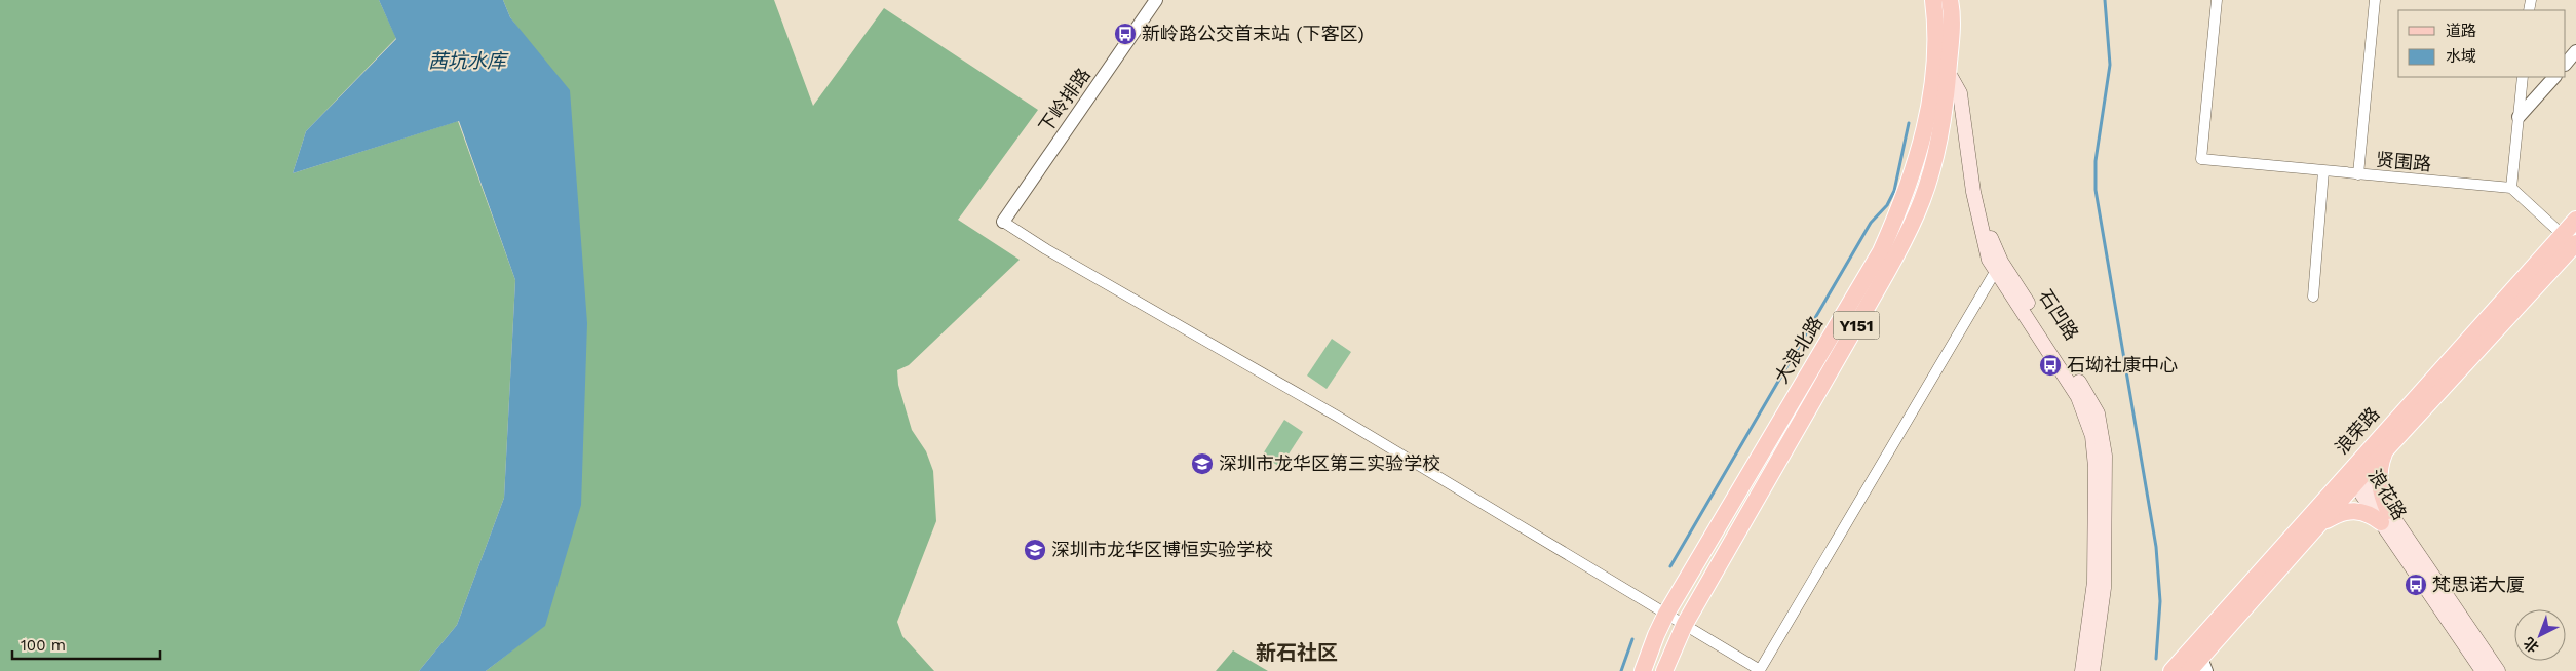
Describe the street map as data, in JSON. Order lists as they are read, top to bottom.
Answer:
{
  "streets": {
    "main road": [
      "石凹路",
      "Y151",
      "大浪北路",
      "浪荣路",
      "浪花路"
    ],
    "street": ["下岭排路", "贤围路"]
  },
  "crossings": [
    ["石凹路", "大浪北路"],
    ["浪荣路", "浪花路"]
  ],
  "districts": ["新石社区"],
  "water": ["茜坑水库"],
  "places": {
    "bus stop": ["新岭路公交首末站 (下客区)", "石坳社康中心", "梵思诺大厦"],
    "school or university": ["深圳市龙华区第三实验学校", "深圳市龙华区博恒实验学校"]
  },
  "legend": ["道路", "水域"],
  "scale_bar": "100 m",
  "north": "bottom left"
}
